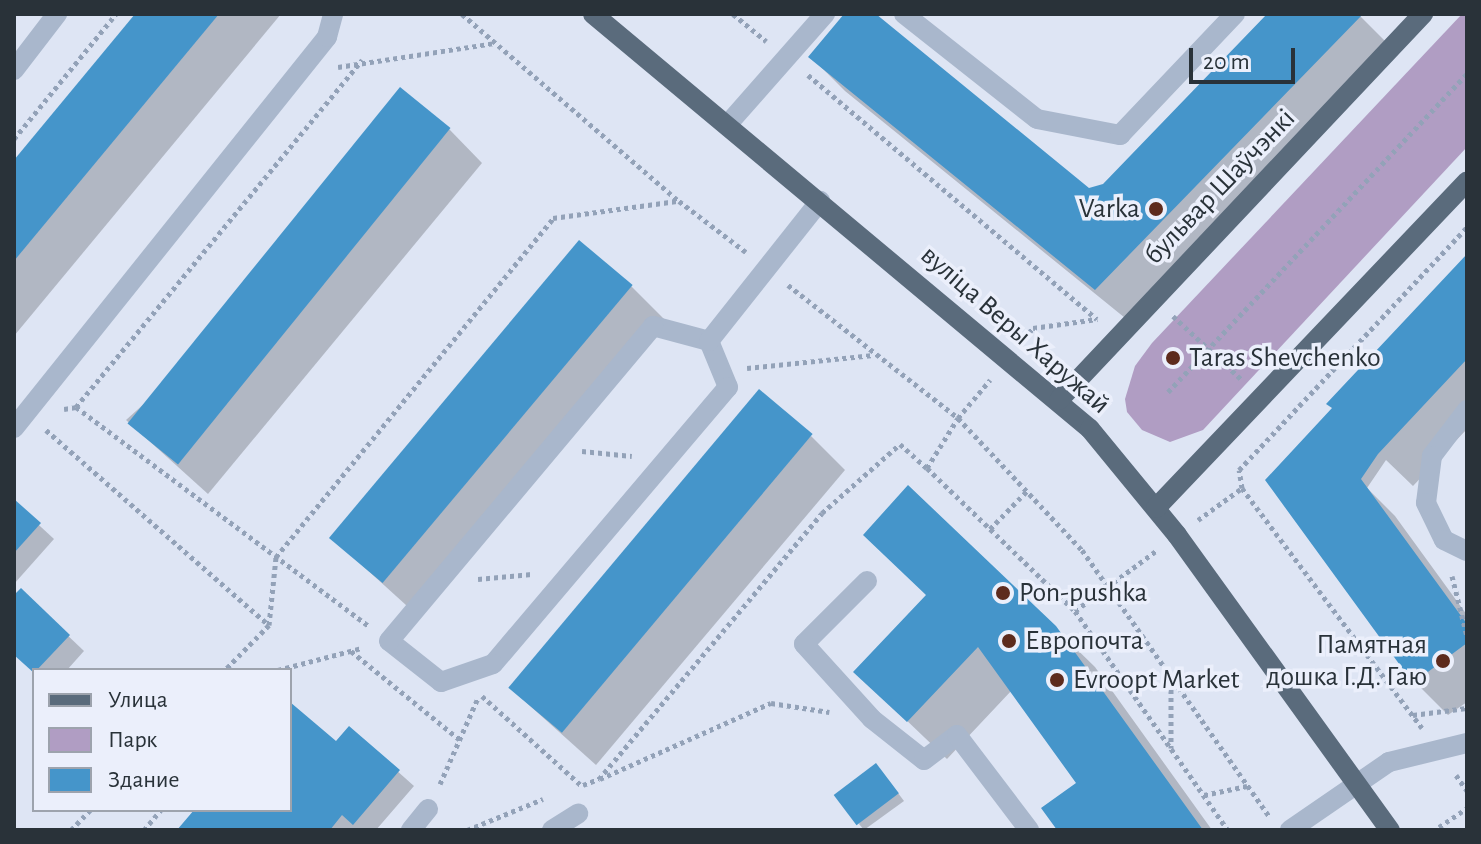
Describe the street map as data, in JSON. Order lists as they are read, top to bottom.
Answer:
{
  "streets": {
    "main road": ["бульвар Шаўчэнкі", "вуліца Веры Харужай"]
  },
  "crossings": [
    ["бульвар Шаўчэнкі", "вуліца Веры Харужай"]
  ],
  "places": [
    "Varka",
    "Taras Shevchenko",
    "Pon-pushka",
    "Европочта",
    "Памятная дошка Г.Д. Гаю",
    "Evroopt Market"
  ],
  "legend": ["Улица", "Парк", "Здание"],
  "scale_bar": "20 m"
}
